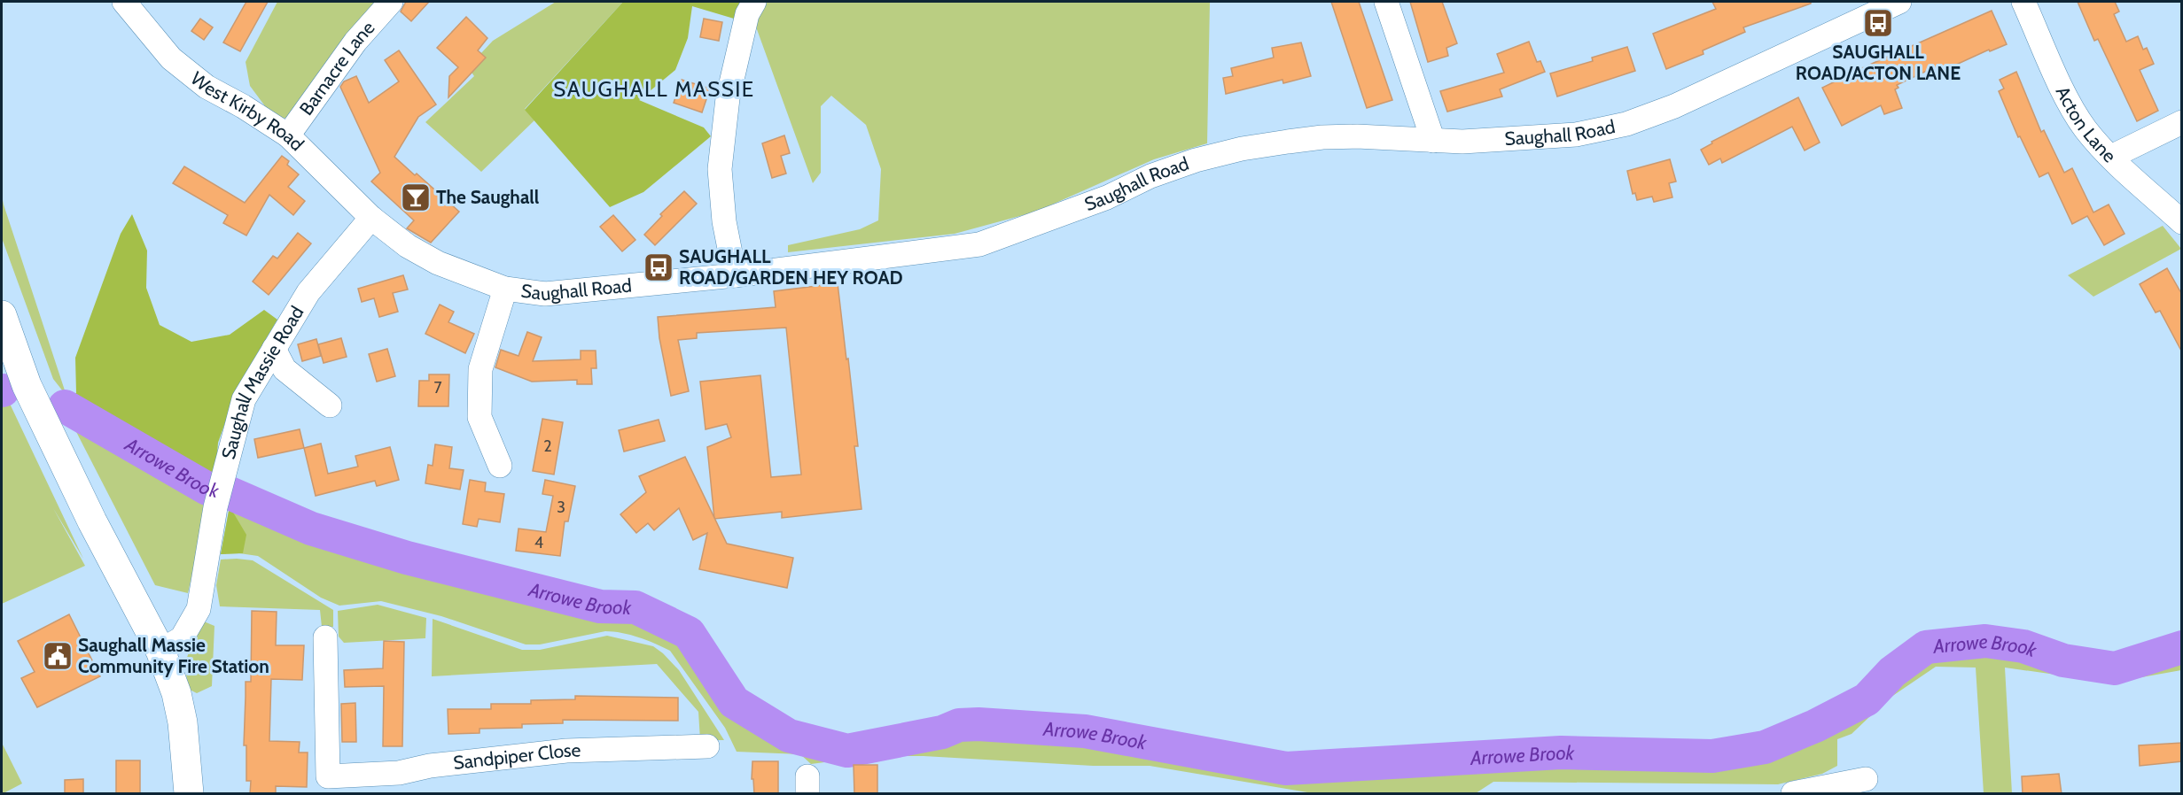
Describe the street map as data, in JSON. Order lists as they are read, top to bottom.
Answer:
{
  "streets": {
    "street": [
      "Barnacre Lane",
      "West Kirby Road",
      "Acton Lane",
      "Saughall Road",
      "Saughall Massie Road",
      "Sandpiper Close"
    ]
  },
  "crossings": [
    ["Barnacre Lane", "West Kirby Road"],
    ["West Kirby Road", "Saughall Road"],
    ["West Kirby Road", "Saughall Massie Road"],
    ["Saughall Road", "Saughall Massie Road"]
  ],
  "districts": ["SAUGHALL MASSIE"],
  "water": ["Arrowe Brook"],
  "places": {
    "bus stop": ["SAUGHALL ROAD/ACTON LANE", "SAUGHALL ROAD/GARDEN HEY ROAD"],
    "bar": ["The Saughall"],
    "public building": ["Saughall Massie Community Fire Station"]
  },
  "house_numbers": [
    "7",
    "2",
    "3",
    "4"
  ]
}
